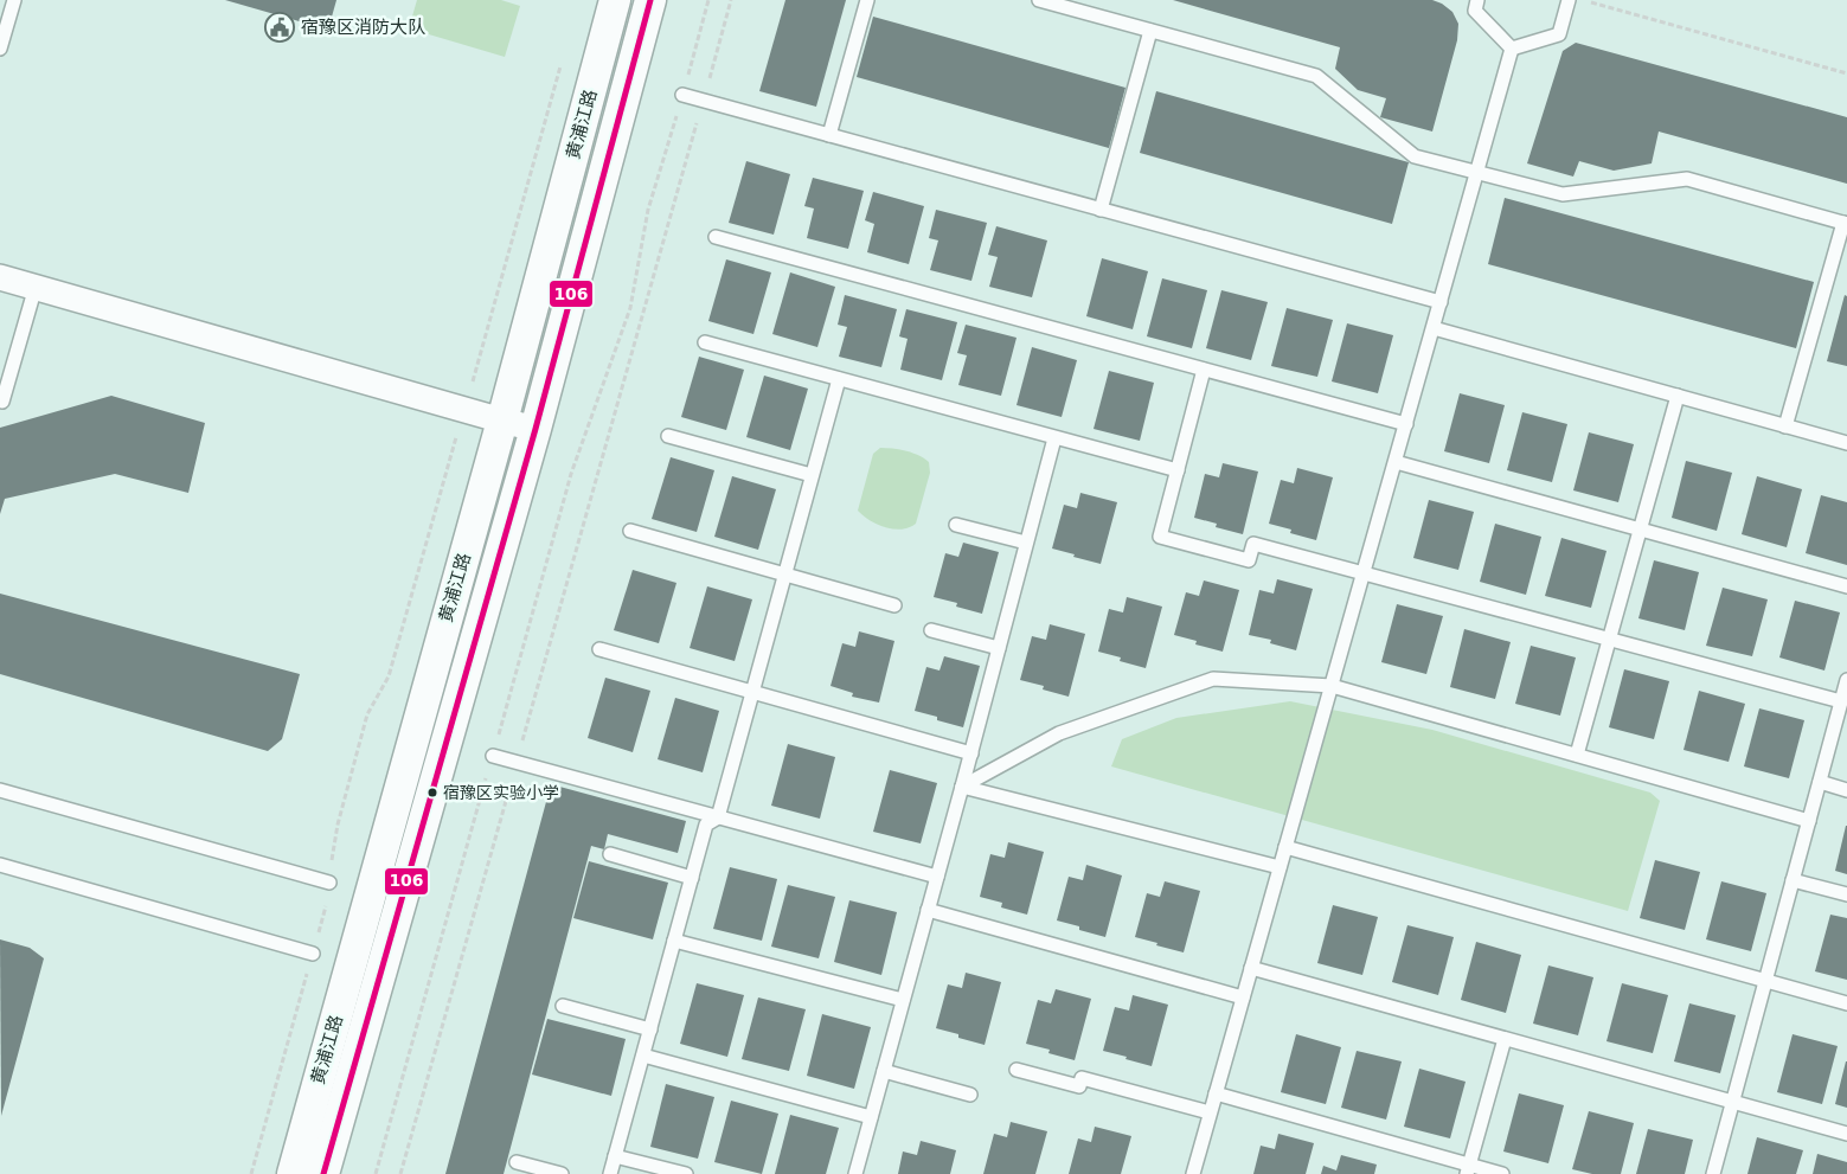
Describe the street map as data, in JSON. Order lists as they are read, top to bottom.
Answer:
{
  "streets": {
    "street": ["黄浦江路"]
  },
  "places": {
    "public building": ["宿豫区消防大队"],
    "other": ["宿豫区实验小学"]
  },
  "lines": ["transit line 106"]
}
